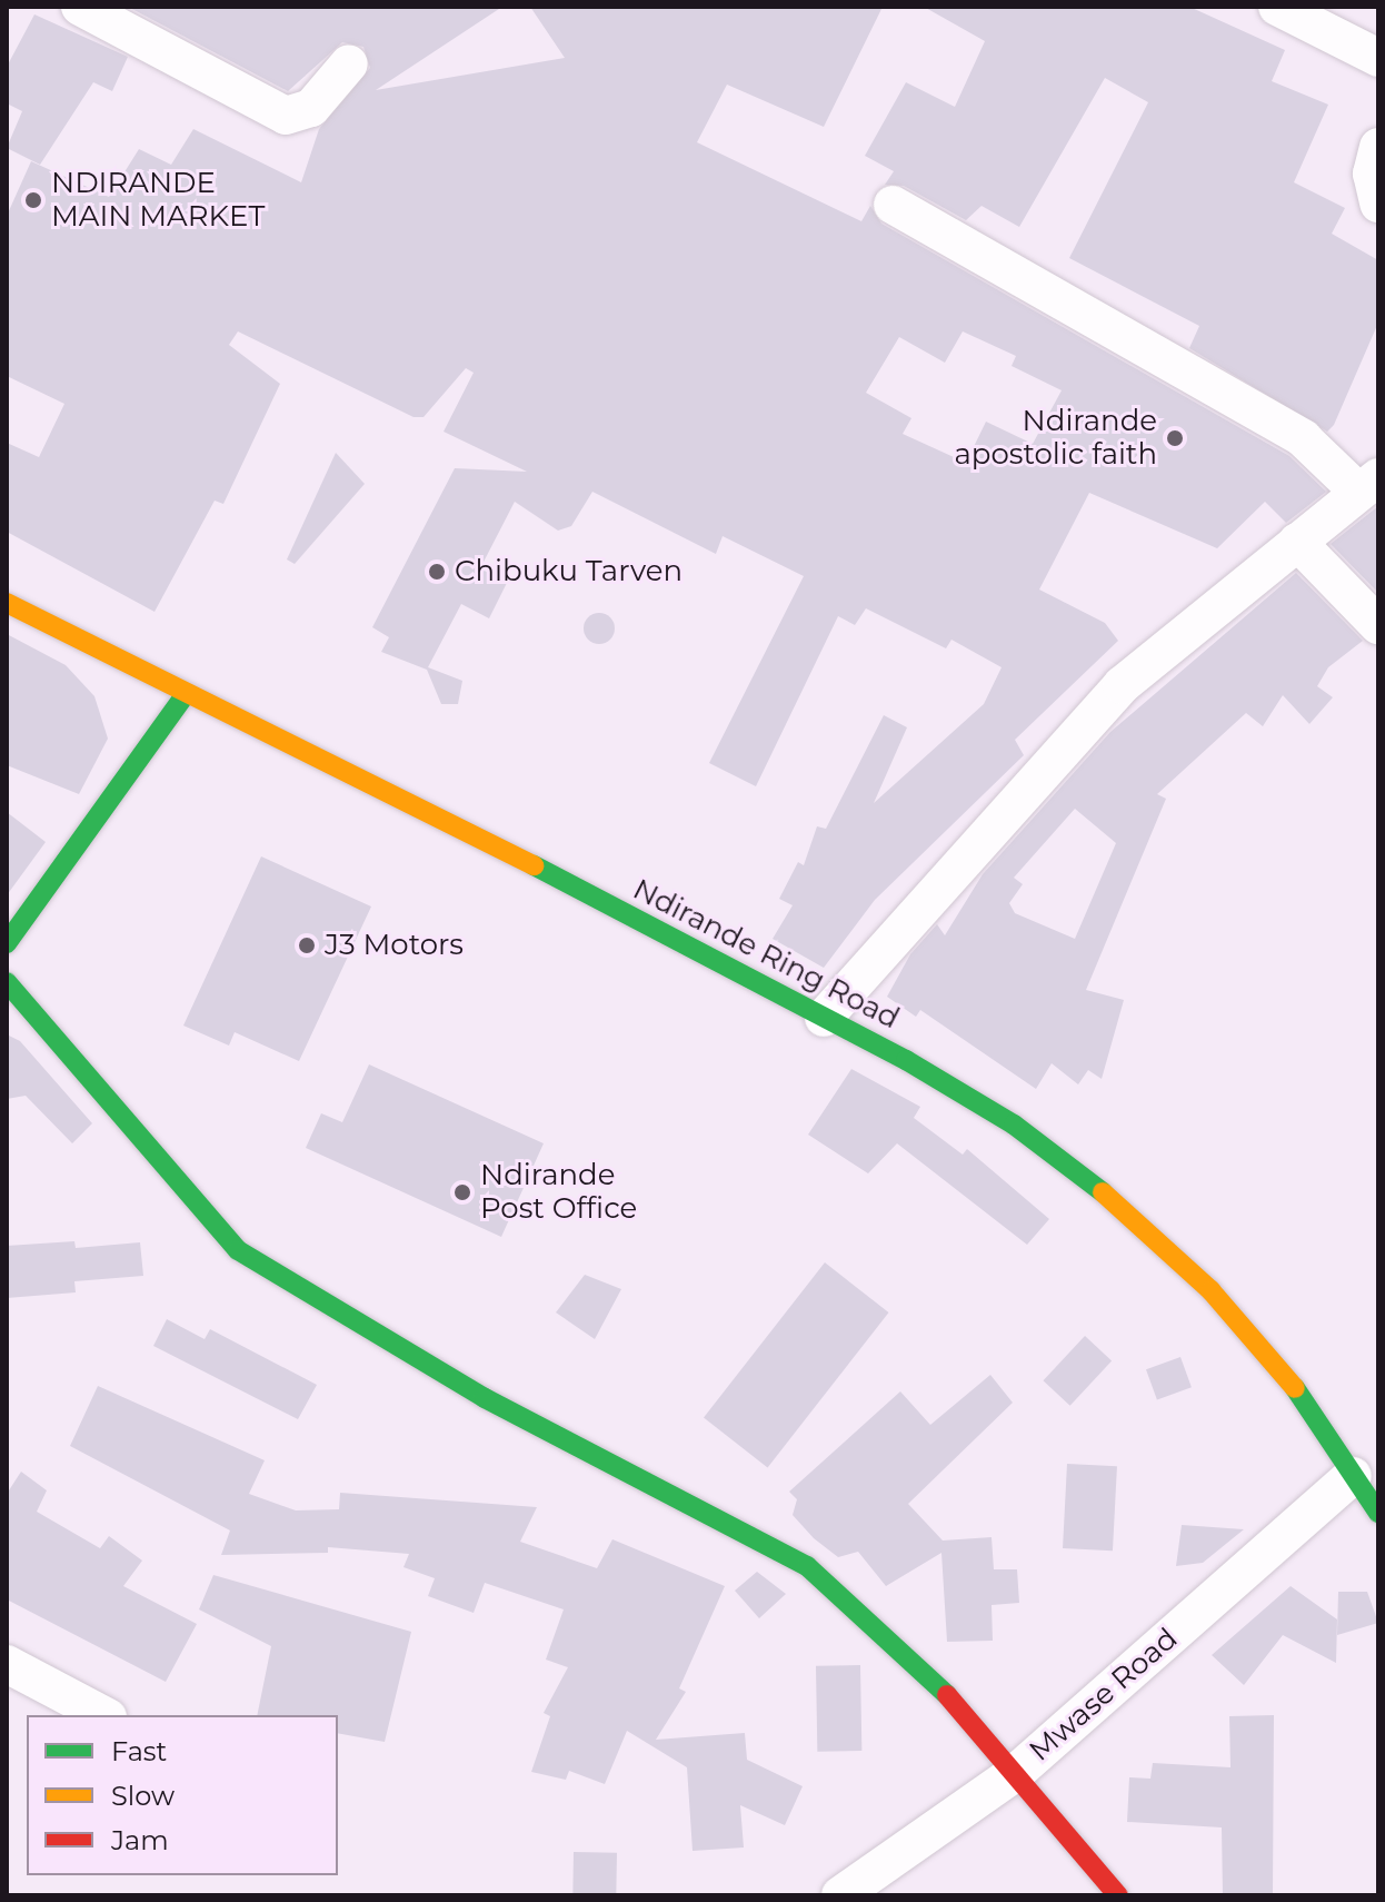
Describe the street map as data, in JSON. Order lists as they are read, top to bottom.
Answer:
{
  "streets": {
    "street": ["Ndirande Ring Road", "Mwase Road"]
  },
  "crossings": [
    ["Ndirande Ring Road", "Mwase Road"]
  ],
  "places": [
    "NDIRANDE MAIN MARKET",
    "Ndirande apostolic faith",
    "Chibuku Tarven",
    "J3 Motors",
    "Ndirande Post Office"
  ],
  "legend": ["Fast", "Slow", "Jam"]
}
